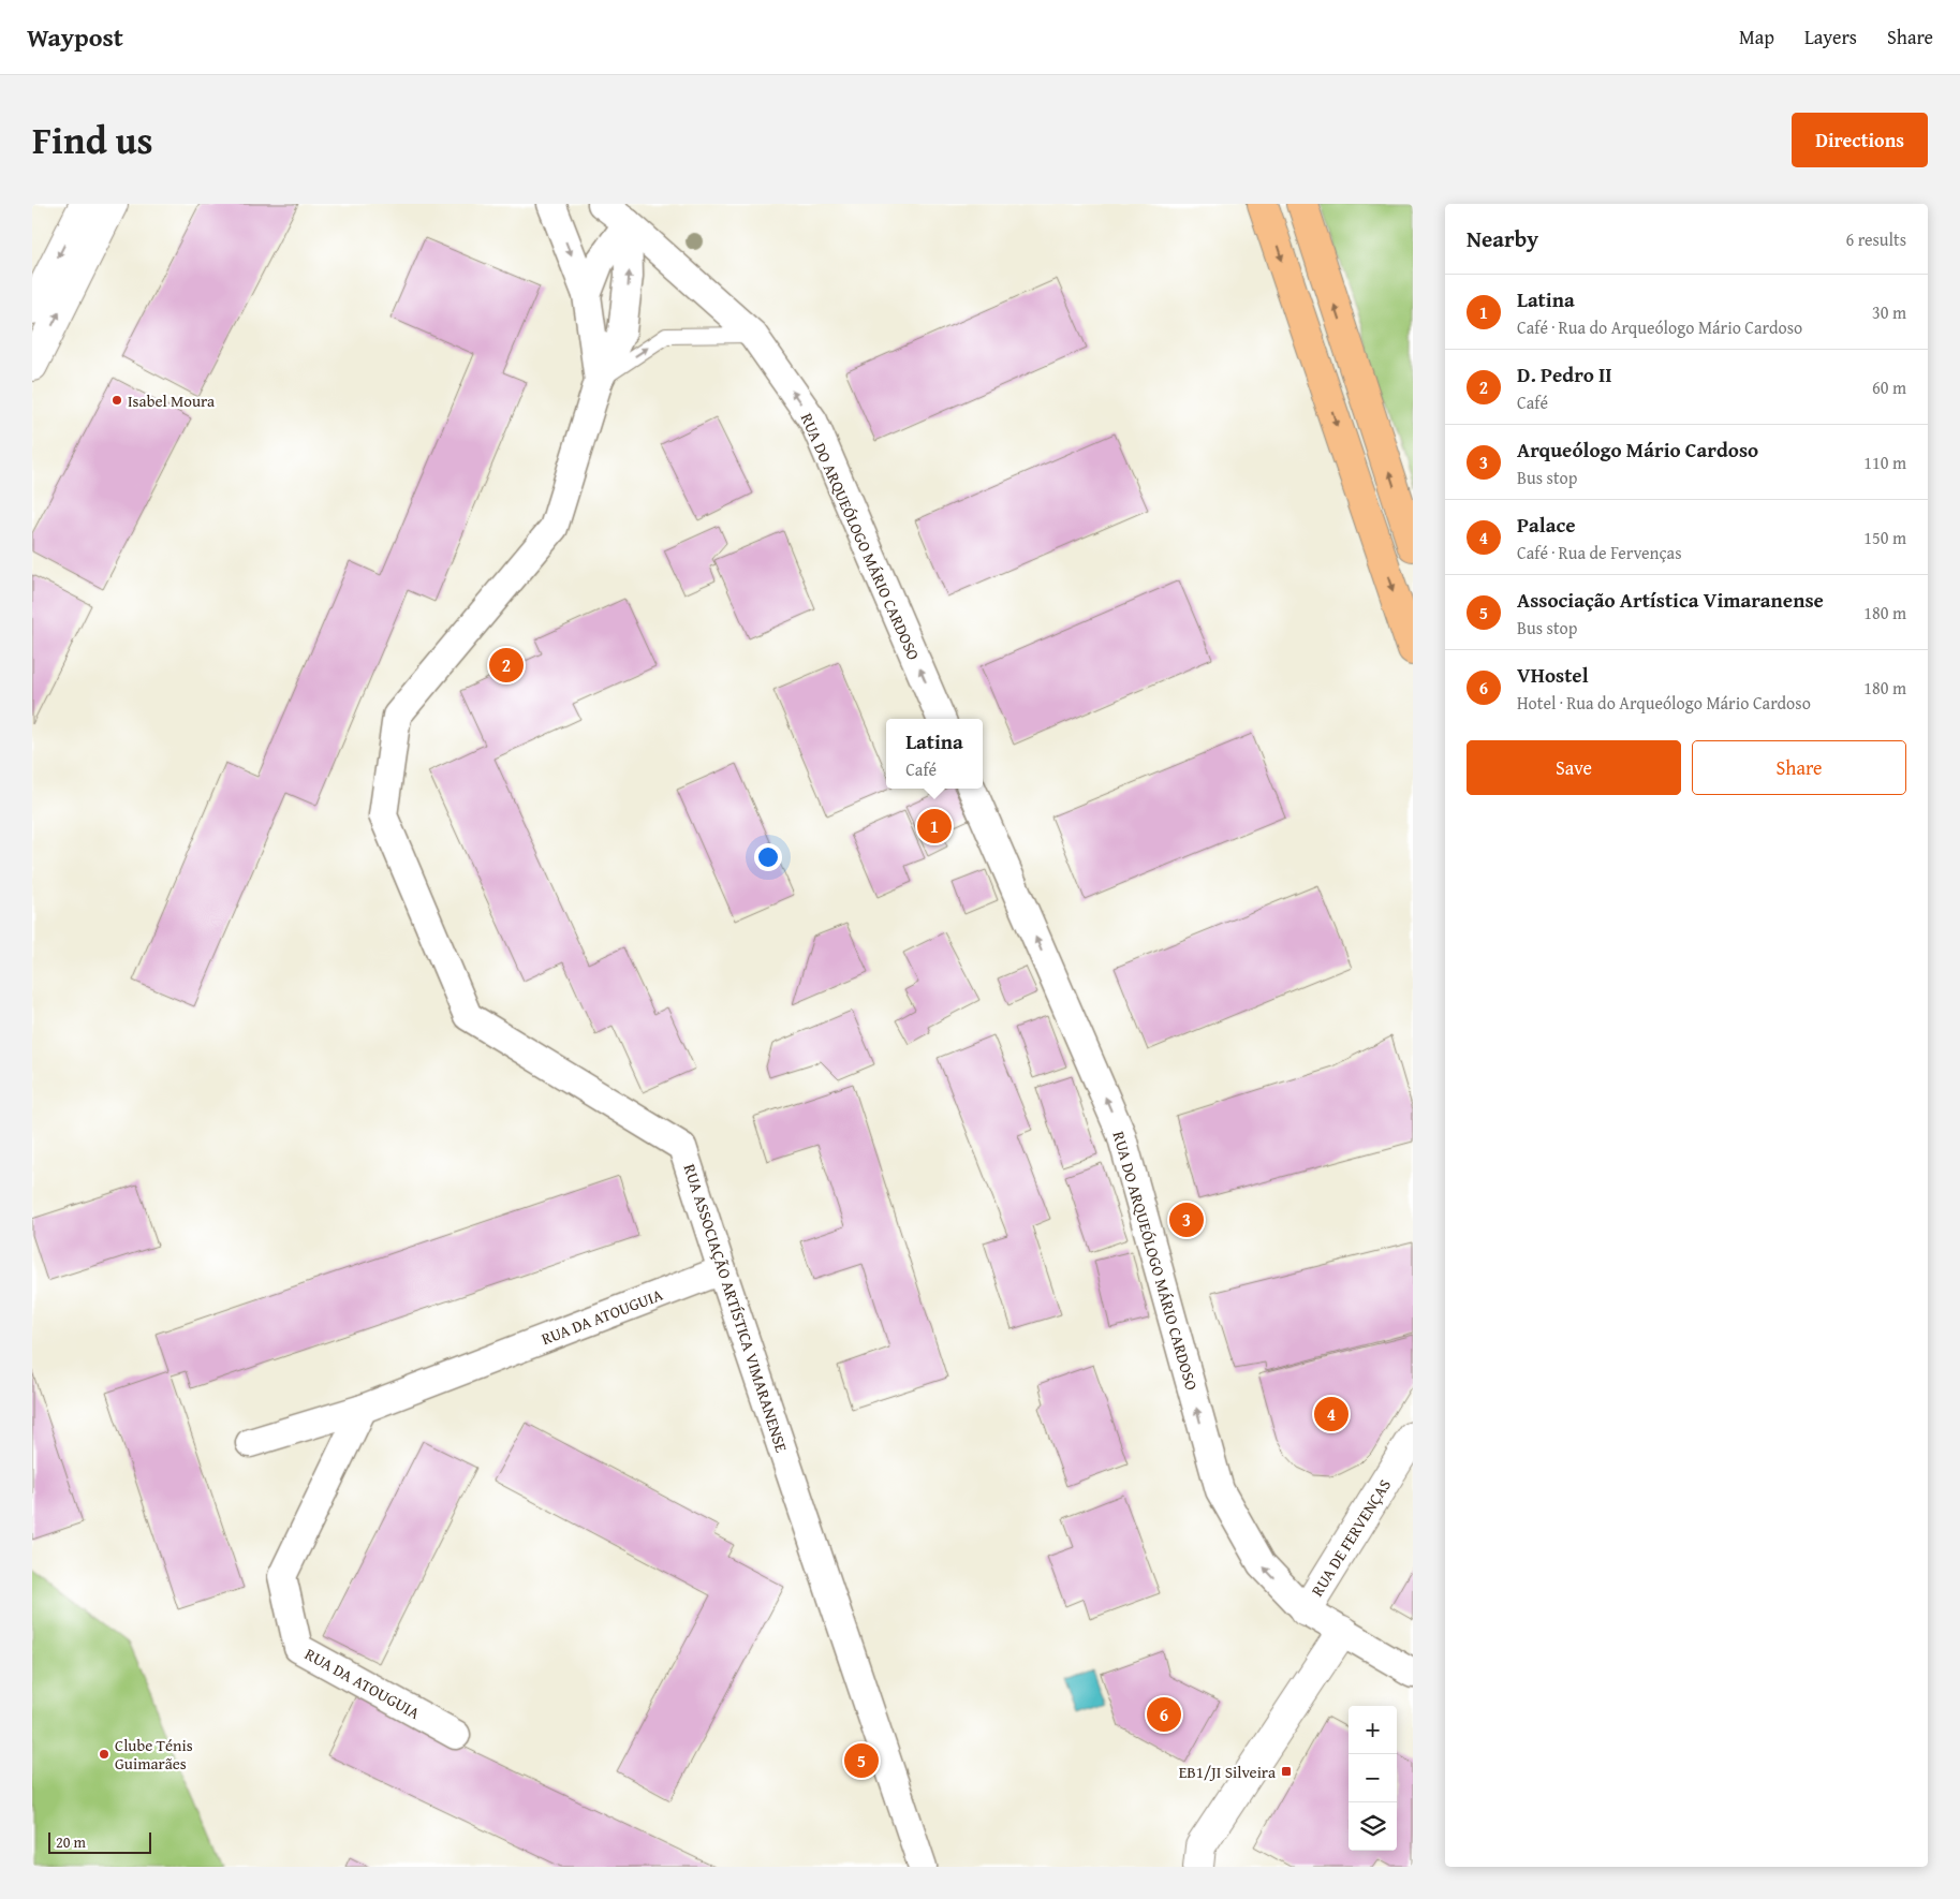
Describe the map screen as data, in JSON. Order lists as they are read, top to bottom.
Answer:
{
  "streets": {
    "street": [
      "RUA DO ARQUEÓLOGO MÁRIO CARDOSO",
      "RUA ASSOCIAÇÃO ARTÍSTICA VIMARANENSE",
      "RUA DA ATOUGUIA",
      "RUA DE FERVENÇAS"
    ]
  },
  "crossings": [
    ["RUA DO ARQUEÓLOGO MÁRIO CARDOSO", "RUA ASSOCIAÇÃO ARTÍSTICA VIMARANENSE"],
    ["RUA DO ARQUEÓLOGO MÁRIO CARDOSO", "RUA DE FERVENÇAS"],
    ["RUA ASSOCIAÇÃO ARTÍSTICA VIMARANENSE", "RUA DA ATOUGUIA"]
  ],
  "one_way": ["RUA DO ARQUEÓLOGO MÁRIO CARDOSO"],
  "places": {
    "other": ["Isabel Moura", "Clube Ténis Guimarães"],
    "transit": ["EB1/JI Silveira"]
  },
  "scale_bar": "20 m",
  "page": {
    "header": "Waypost",
    "nav": ["Map", "Layers", "Share"],
    "title": "Find us",
    "buttons": [
      "Directions",
      ["Save", "Share"]
    ],
    "heading": ["Nearby", "6 results"],
    "list": [
      {
        "mark": "1",
        "name": "Latina",
        "note": "Café · Rua do Arqueólogo Mário Cardoso",
        "value": "30 m"
      },
      {
        "mark": "2",
        "name": "D. Pedro II",
        "note": "Café",
        "value": "60 m"
      },
      {
        "mark": "3",
        "name": "Arqueólogo Mário Cardoso",
        "note": "Bus stop",
        "value": "110 m"
      },
      {
        "mark": "4",
        "name": "Palace",
        "note": "Café · Rua de Fervenças",
        "value": "150 m"
      },
      {
        "mark": "5",
        "name": "Associação Artística Vimaranense",
        "note": "Bus stop",
        "value": "180 m"
      },
      {
        "mark": "6",
        "name": "VHostel",
        "note": "Hotel · Rua do Arqueólogo Mário Cardoso",
        "value": "180 m"
      }
    ],
    "pins": [
      "2",
      "1",
      "3",
      "4",
      "6",
      "5"
    ],
    "popup": ["Latina", "Café"],
    "map_buttons": ["+", "−"],
    "scale": "20 m"
  }
}
